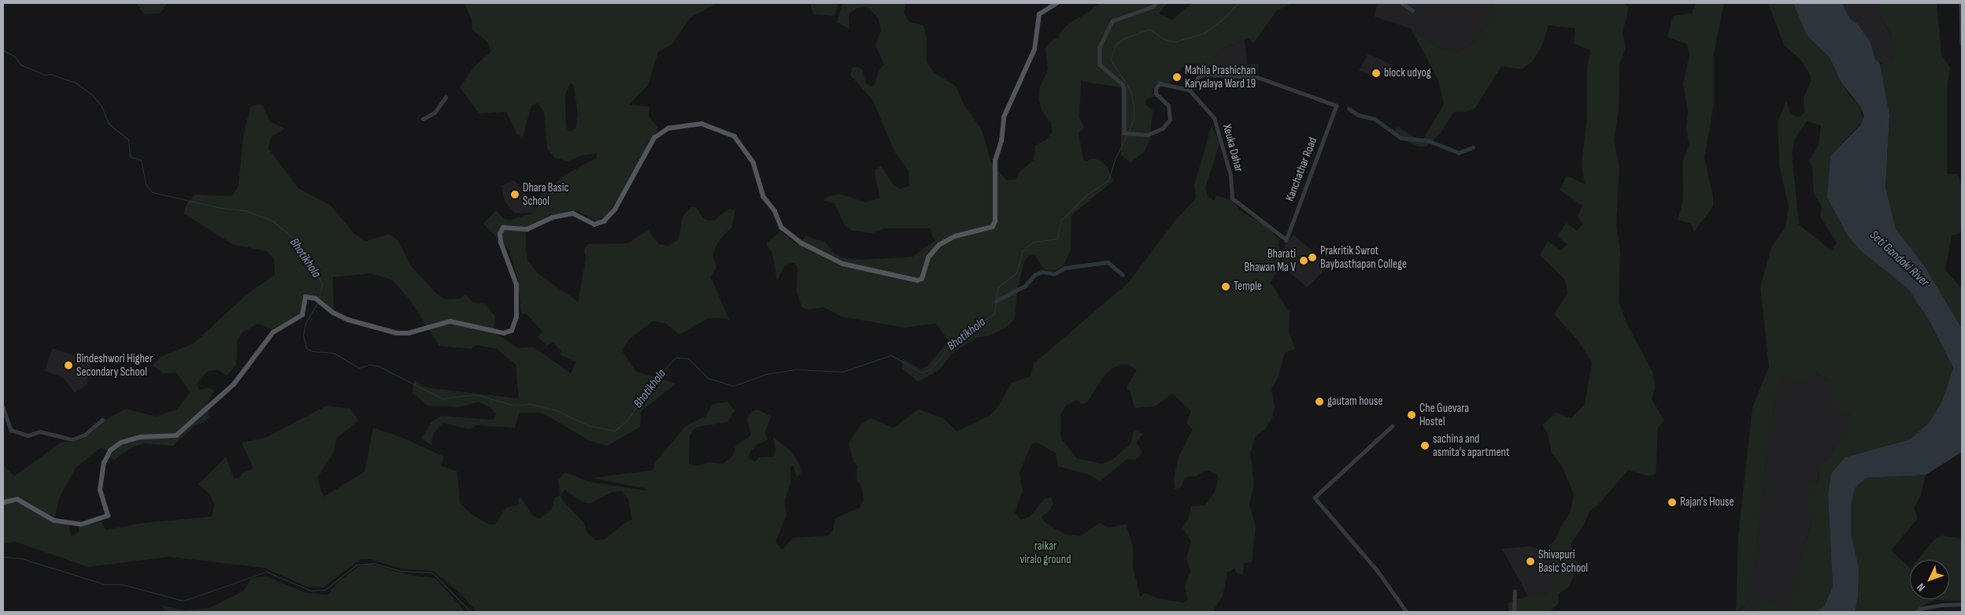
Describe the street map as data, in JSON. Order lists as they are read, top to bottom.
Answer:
{
  "streets": {
    "street": ["Xeuka Dahar", "Kanchathar Road"]
  },
  "crossings": [
    ["Xeuka Dahar", "Kanchathar Road"]
  ],
  "water": ["Bhotikhola", "Seti Gandaki River"],
  "parks": ["raikar viralo ground"],
  "places": [
    "block udyog",
    "Mahila Prashichan Karyalaya Ward 19",
    "Dhara Basic School",
    "Prakritik Swrot Baybasthapan College",
    "Bharati Bhawan Ma V",
    "Temple",
    "Bindeshwori Higher Secondary School",
    "gautam house",
    "Che Guevara Hostel",
    "sachina and asmita's apartment",
    "Rajan's House",
    "Shivapuri Basic School"
  ],
  "north": "bottom left"
}
